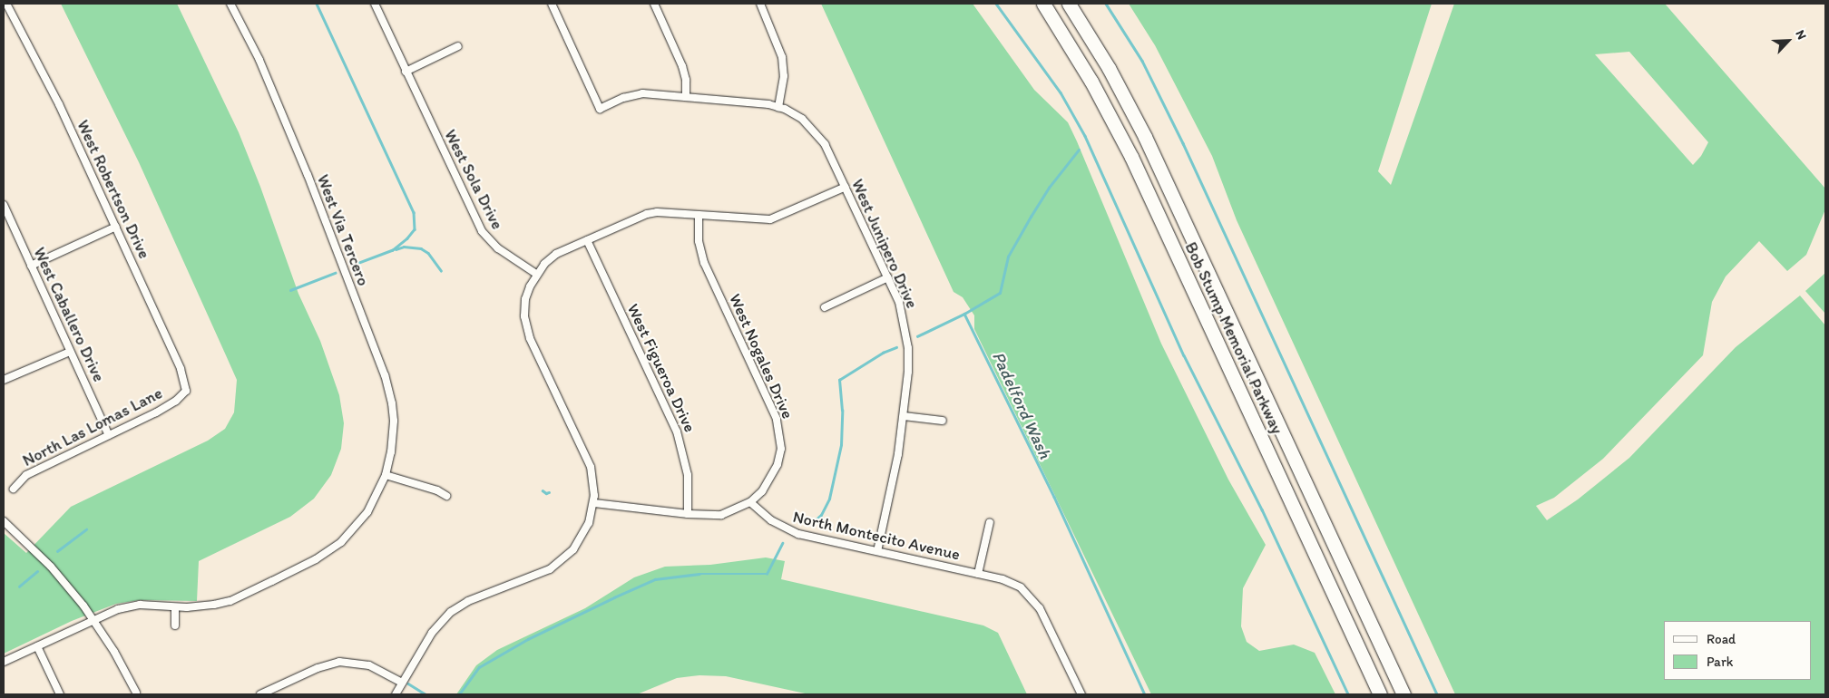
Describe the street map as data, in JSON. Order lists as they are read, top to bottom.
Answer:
{
  "streets": {
    "highway": ["Bob Stump Memorial Parkway"],
    "street": [
      "West Sola Drive",
      "West Robertson Drive",
      "West Via Tercero",
      "West Junipero Drive",
      "West Caballero Drive",
      "West Nogales Drive",
      "West Figueroa Drive",
      "North Las Lomas Lane",
      "North Montecito Avenue"
    ]
  },
  "crossings": [
    ["West Robertson Drive", "North Las Lomas Lane"],
    ["West Junipero Drive", "North Montecito Avenue"],
    ["West Caballero Drive", "North Las Lomas Lane"],
    ["West Nogales Drive", "North Montecito Avenue"]
  ],
  "water": ["Padelford Wash"],
  "legend": ["Road", "Park"],
  "north": "top right"
}
